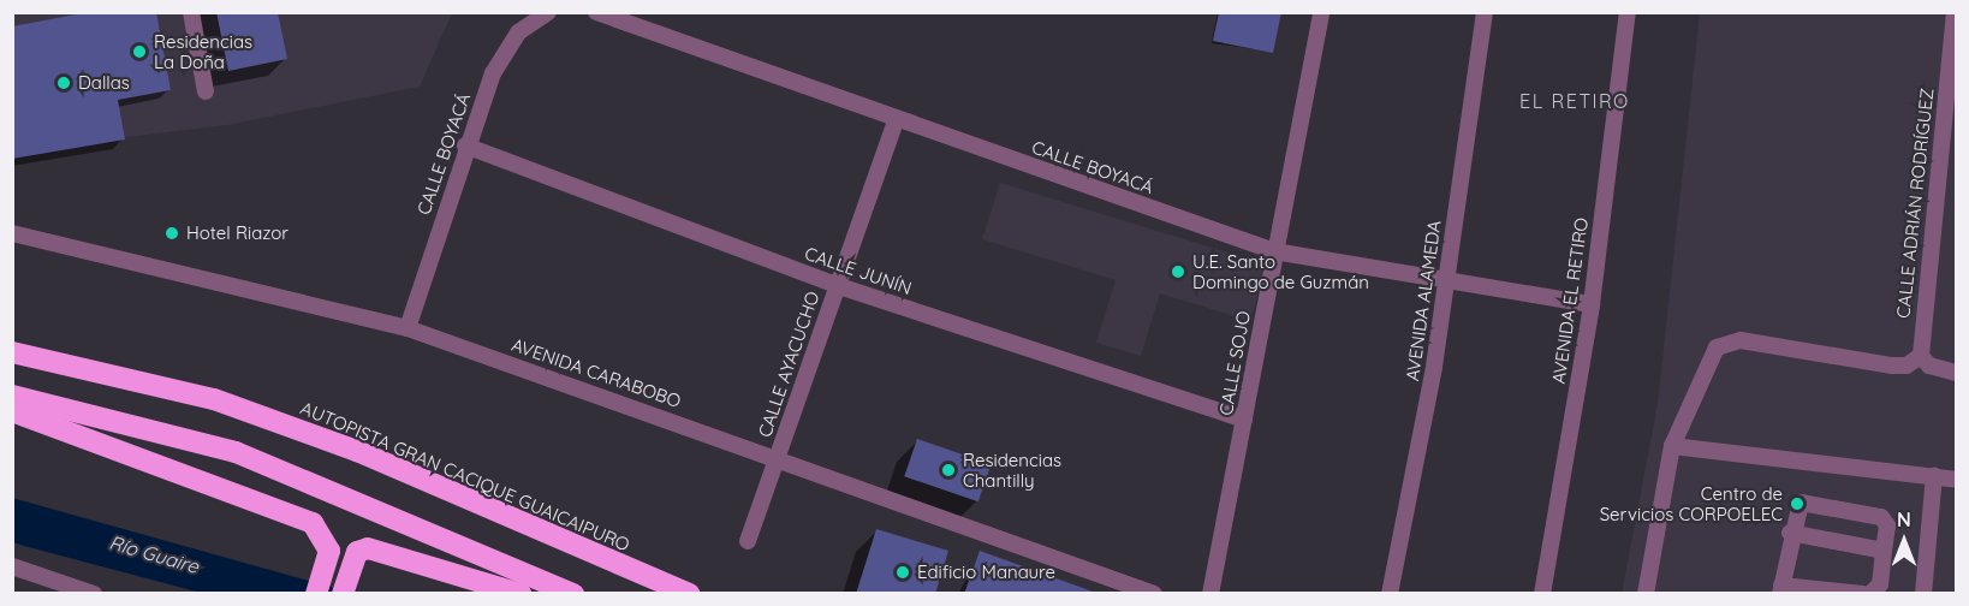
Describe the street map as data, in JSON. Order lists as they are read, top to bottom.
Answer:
{
  "streets": {
    "highway": ["AUTOPISTA GRAN CACIQUE GUAICAIPURO"],
    "street": [
      "CALLE BOYACÁ",
      "CALLE ADRIÁN RODRÍGUEZ",
      "CALLE JUNÍN",
      "AVENIDA ALAMEDA",
      "AVENIDA EL RETIRO",
      "CALLE SOJO",
      "CALLE AYACUCHO",
      "AVENIDA CARABOBO"
    ]
  },
  "crossings": [
    ["CALLE BOYACÁ", "CALLE JUNÍN"],
    ["CALLE BOYACÁ", "AVENIDA ALAMEDA"],
    ["CALLE BOYACÁ", "AVENIDA EL RETIRO"],
    ["CALLE BOYACÁ", "CALLE SOJO"],
    ["CALLE BOYACÁ", "CALLE AYACUCHO"],
    ["CALLE BOYACÁ", "AVENIDA CARABOBO"],
    ["CALLE JUNÍN", "CALLE SOJO"],
    ["CALLE JUNÍN", "CALLE AYACUCHO"],
    ["CALLE AYACUCHO", "AVENIDA CARABOBO"]
  ],
  "districts": ["EL RETIRO"],
  "water": ["Río Guaire"],
  "places": [
    "Residencias La Doña",
    "Dallas",
    "Hotel Riazor",
    "U.E. Santo Domingo de Guzmán",
    "Residencias Chantilly",
    "Centro de Servicios CORPOELEC",
    "Edificio Manaure"
  ],
  "north": "top"
}
